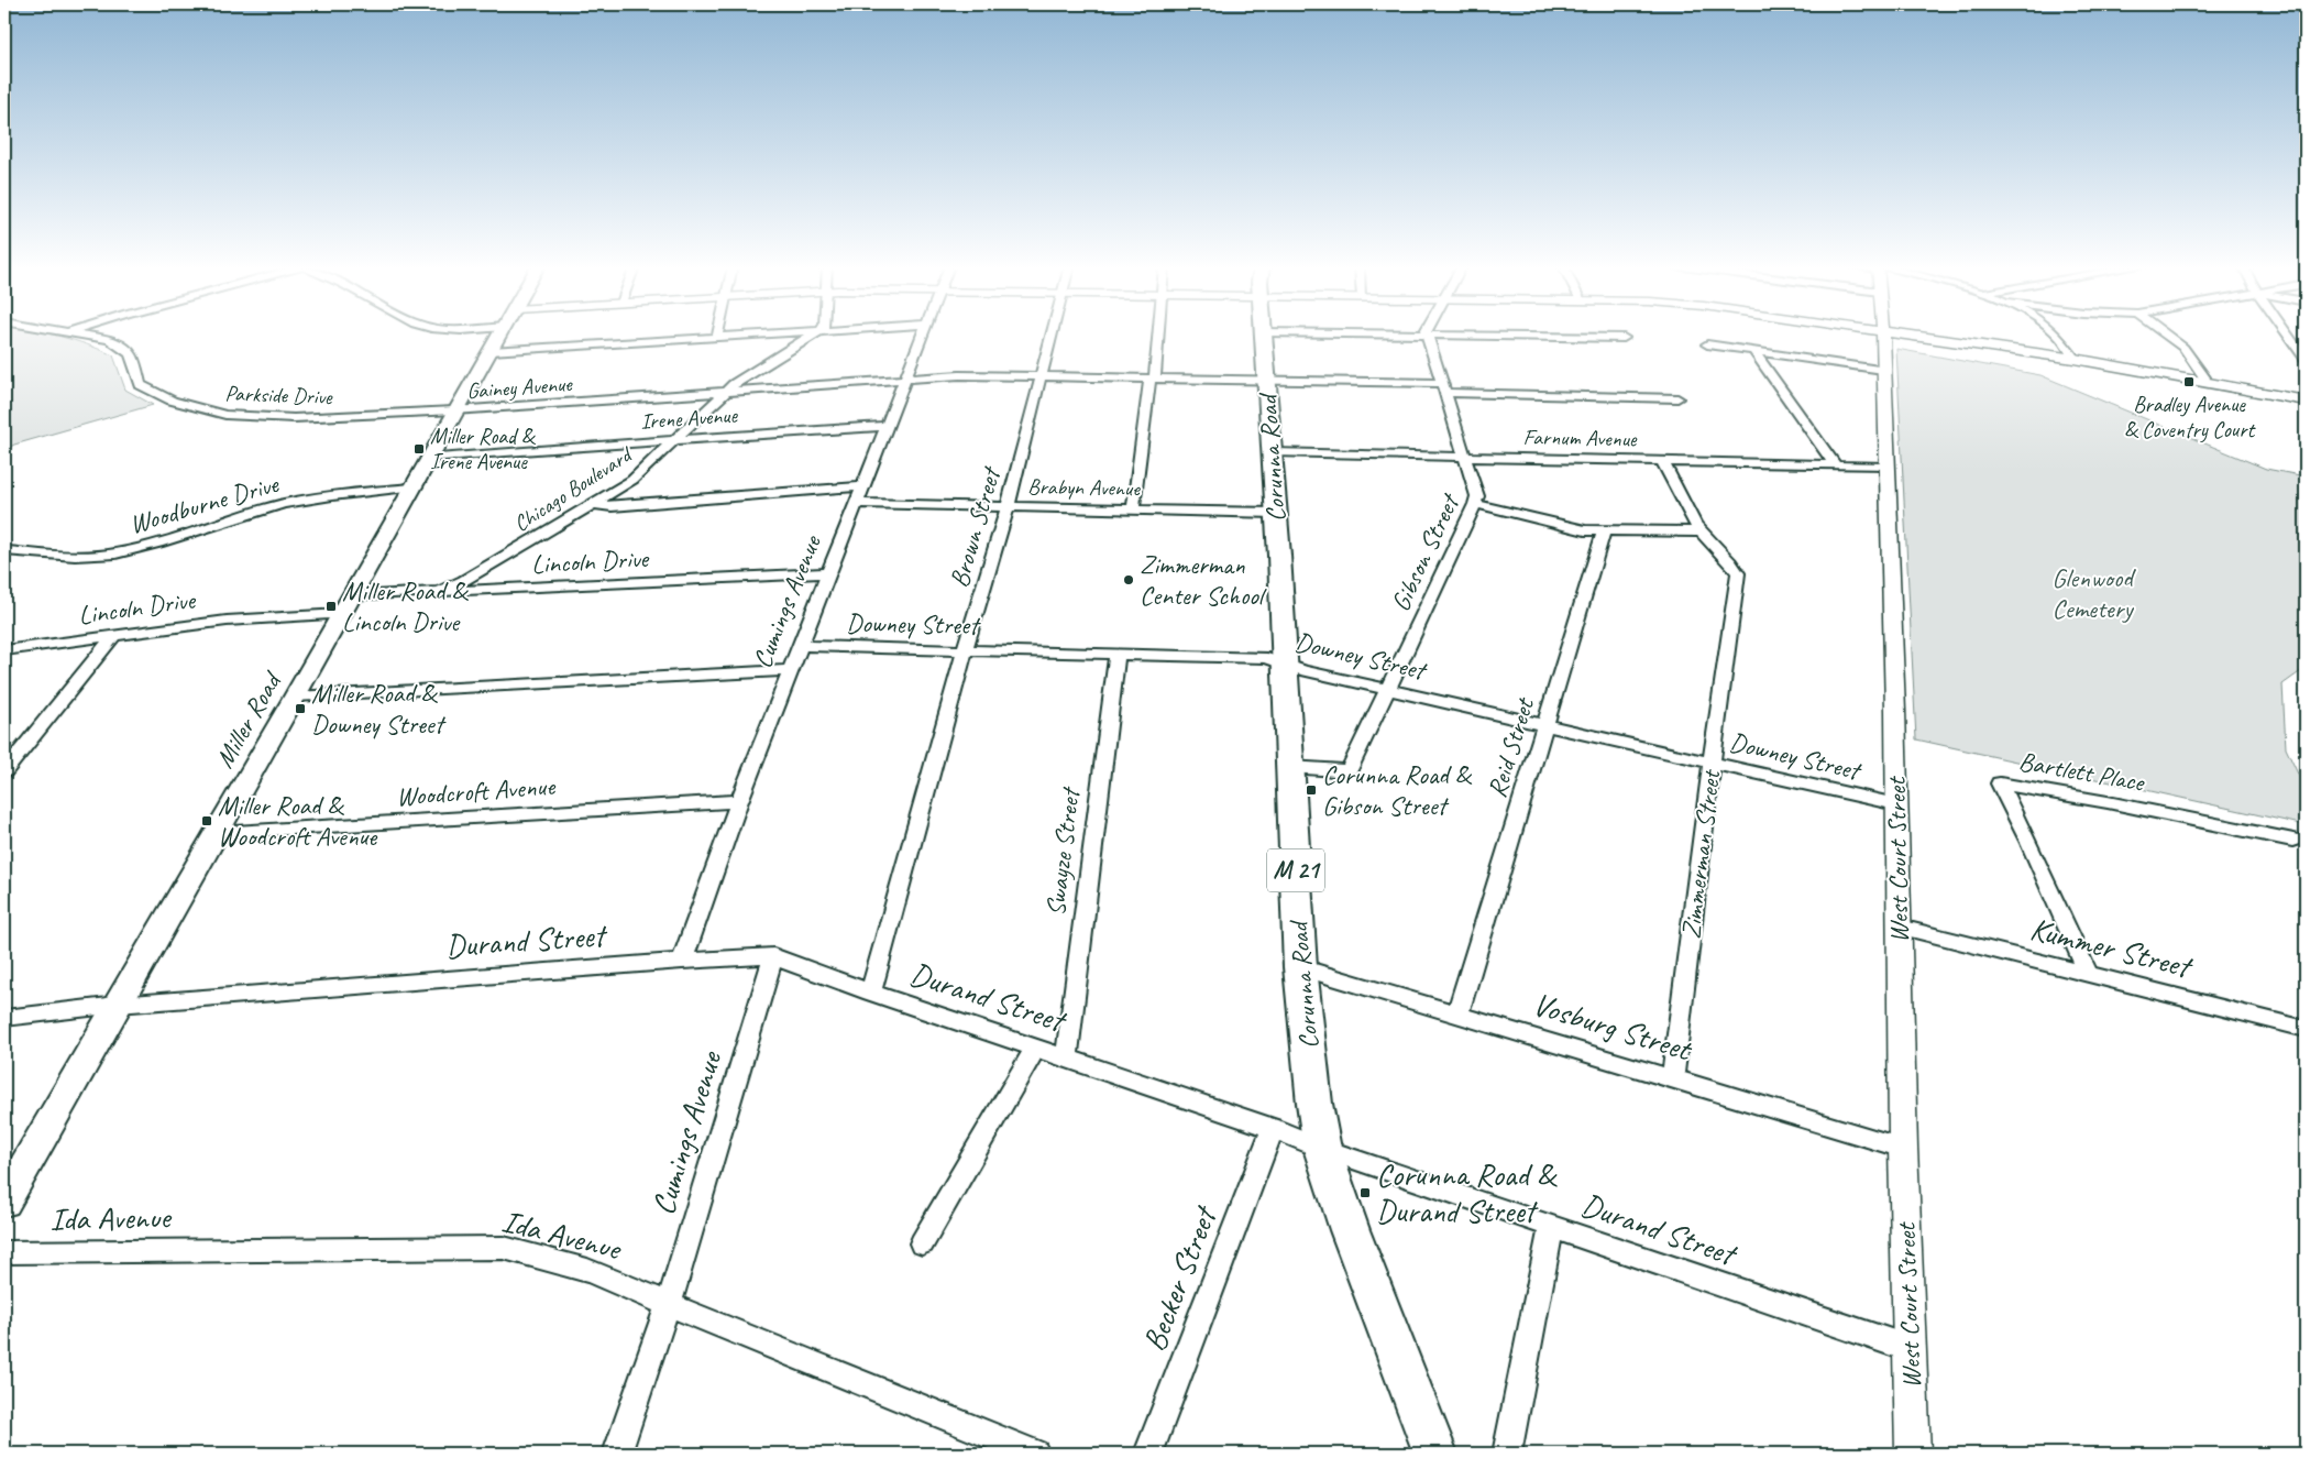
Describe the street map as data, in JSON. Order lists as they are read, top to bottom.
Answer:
{
  "streets": {
    "main road": ["Corunna Road", "Miller Road", "M 21"],
    "street": [
      "Gainey Avenue",
      "Parkside Drive",
      "Irene Avenue",
      "Farnum Avenue",
      "Brabyn Avenue",
      "Chicago Boulevard",
      "Woodburne Drive",
      "Brown Street",
      "Gibson Street",
      "Lincoln Drive",
      "Cumings Avenue",
      "Downey Street",
      "Reid Street",
      "Bartlett Place",
      "Woodcroft Avenue",
      "Swayze Street",
      "Zimmerman Street",
      "West Court Street",
      "Durand Street",
      "Kummer Street",
      "Vosburg Street",
      "Ida Avenue",
      "Becker Street"
    ]
  },
  "crossings": [
    ["Gainey Avenue", "Parkside Drive"],
    ["Gainey Avenue", "Corunna Road"],
    ["Gainey Avenue", "Chicago Boulevard"],
    ["Gainey Avenue", "Brown Street"],
    ["Gainey Avenue", "Gibson Street"],
    ["Gainey Avenue", "Cumings Avenue"],
    ["Gainey Avenue", "Miller Road"],
    ["Parkside Drive", "Miller Road"],
    ["Irene Avenue", "Chicago Boulevard"],
    ["Irene Avenue", "Cumings Avenue"],
    ["Irene Avenue", "Miller Road"],
    ["Farnum Avenue", "Corunna Road"],
    ["Farnum Avenue", "Gibson Street"],
    ["Farnum Avenue", "Zimmerman Street"],
    ["Farnum Avenue", "West Court Street"],
    ["Corunna Road", "Brabyn Avenue"],
    ["Corunna Road", "Gibson Street"],
    ["Corunna Road", "Downey Street"],
    ["Corunna Road", "Durand Street"],
    ["Corunna Road", "Vosburg Street"],
    ["Brabyn Avenue", "Brown Street"],
    ["Brabyn Avenue", "Cumings Avenue"],
    ["Chicago Boulevard", "Lincoln Drive"],
    ["Woodburne Drive", "Miller Road"],
    ["Brown Street", "Downey Street"],
    ["Brown Street", "Durand Street"],
    ["Gibson Street", "Downey Street"],
    ["Lincoln Drive", "Cumings Avenue"],
    ["Lincoln Drive", "Miller Road"],
    ["Cumings Avenue", "Downey Street"],
    ["Cumings Avenue", "Woodcroft Avenue"],
    ["Cumings Avenue", "Durand Street"],
    ["Cumings Avenue", "Ida Avenue"],
    ["Downey Street", "Reid Street"],
    ["Downey Street", "Swayze Street"],
    ["Downey Street", "Zimmerman Street"],
    ["Downey Street", "West Court Street"],
    ["Miller Road", "Woodcroft Avenue"],
    ["Miller Road", "Durand Street"],
    ["Reid Street", "Vosburg Street"],
    ["Bartlett Place", "Kummer Street"],
    ["Swayze Street", "Durand Street"],
    ["Zimmerman Street", "Vosburg Street"],
    ["West Court Street", "Durand Street"],
    ["West Court Street", "Kummer Street"],
    ["West Court Street", "Vosburg Street"],
    ["Durand Street", "Becker Street"]
  ],
  "parks": ["Glenwood Cemetery"],
  "places": {
    "transit": [
      "Bradley Avenue & Coventry Court",
      "Miller Road & Irene Avenue",
      "Miller Road & Lincoln Drive",
      "Miller Road & Downey Street",
      "Corunna Road & Gibson Street",
      "Miller Road & Woodcroft Avenue",
      "Corunna Road & Durand Street"
    ],
    "other": ["Zimmerman Center School"]
  }
}
